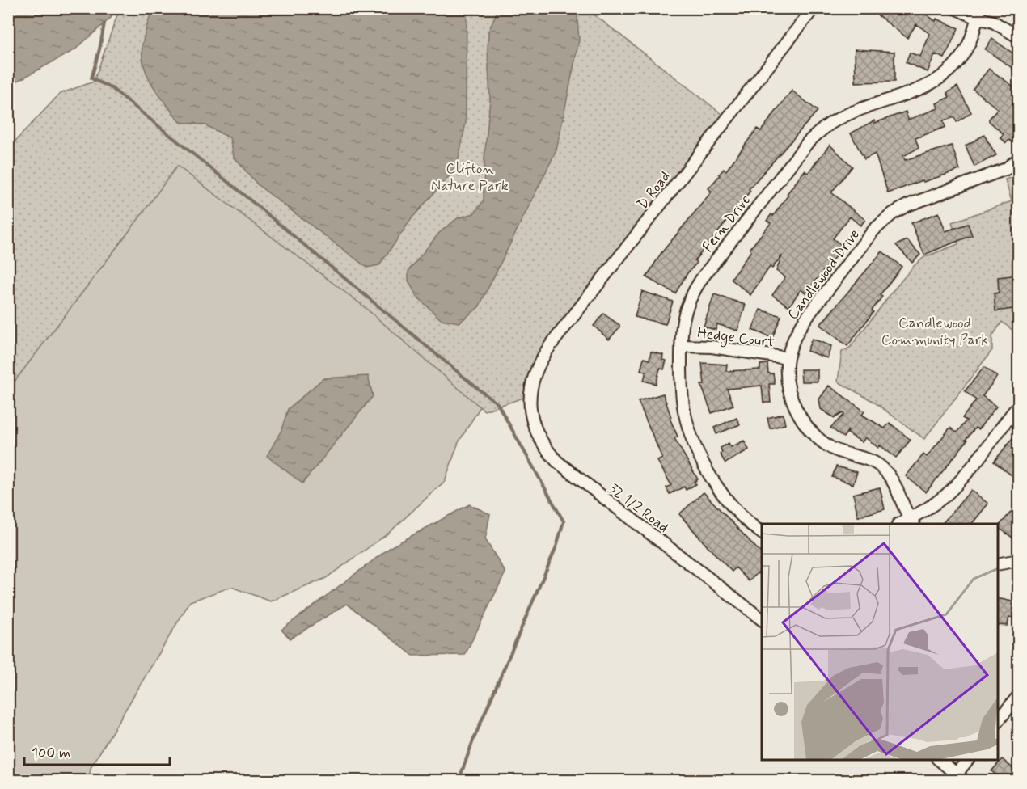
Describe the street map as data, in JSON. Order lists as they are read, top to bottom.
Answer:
{
  "streets": {
    "street": [
      "D Road",
      "Fern Drive",
      "Candlewood Drive",
      "Hedge Court",
      "32 1/2 Road"
    ]
  },
  "crossings": [
    ["D Road", "32 1/2 Road"],
    ["Fern Drive", "Hedge Court"],
    ["Candlewood Drive", "Hedge Court"]
  ],
  "parks": ["Clifton Nature Park", "Candlewood Community Park"],
  "scale_bar": "100 m"
}
